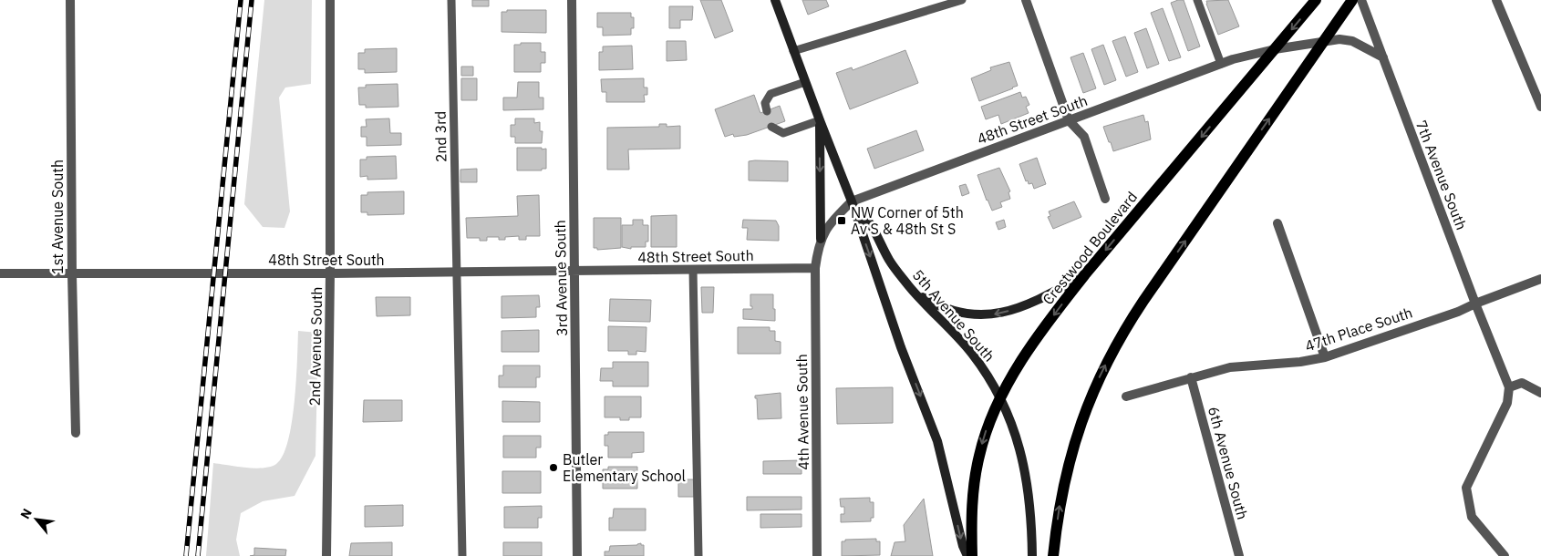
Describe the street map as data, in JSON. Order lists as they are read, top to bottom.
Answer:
{
  "streets": {
    "main road": ["Crestwood Boulevard"],
    "street": [
      "48th Street South",
      "7th Avenue South",
      "1st Avenue South",
      "3rd Avenue South",
      "5th Avenue South",
      "47th Place South",
      "2nd Avenue South",
      "4th Avenue South",
      "6th Avenue South"
    ],
    "lane": ["2nd 3rd"]
  },
  "crossings": [
    ["48th Street South", "2nd 3rd"],
    ["48th Street South", "1st Avenue South"],
    ["48th Street South", "Crestwood Boulevard"],
    ["48th Street South", "3rd Avenue South"],
    ["48th Street South", "5th Avenue South"],
    ["48th Street South", "2nd Avenue South"],
    ["48th Street South", "4th Avenue South"],
    ["7th Avenue South", "47th Place South"],
    ["Crestwood Boulevard", "5th Avenue South"],
    ["47th Place South", "6th Avenue South"]
  ],
  "places": {
    "transit": ["NW Corner of 5th Av S & 48th St S"],
    "other": ["Butler Elementary School"]
  },
  "north": "top left"
}
